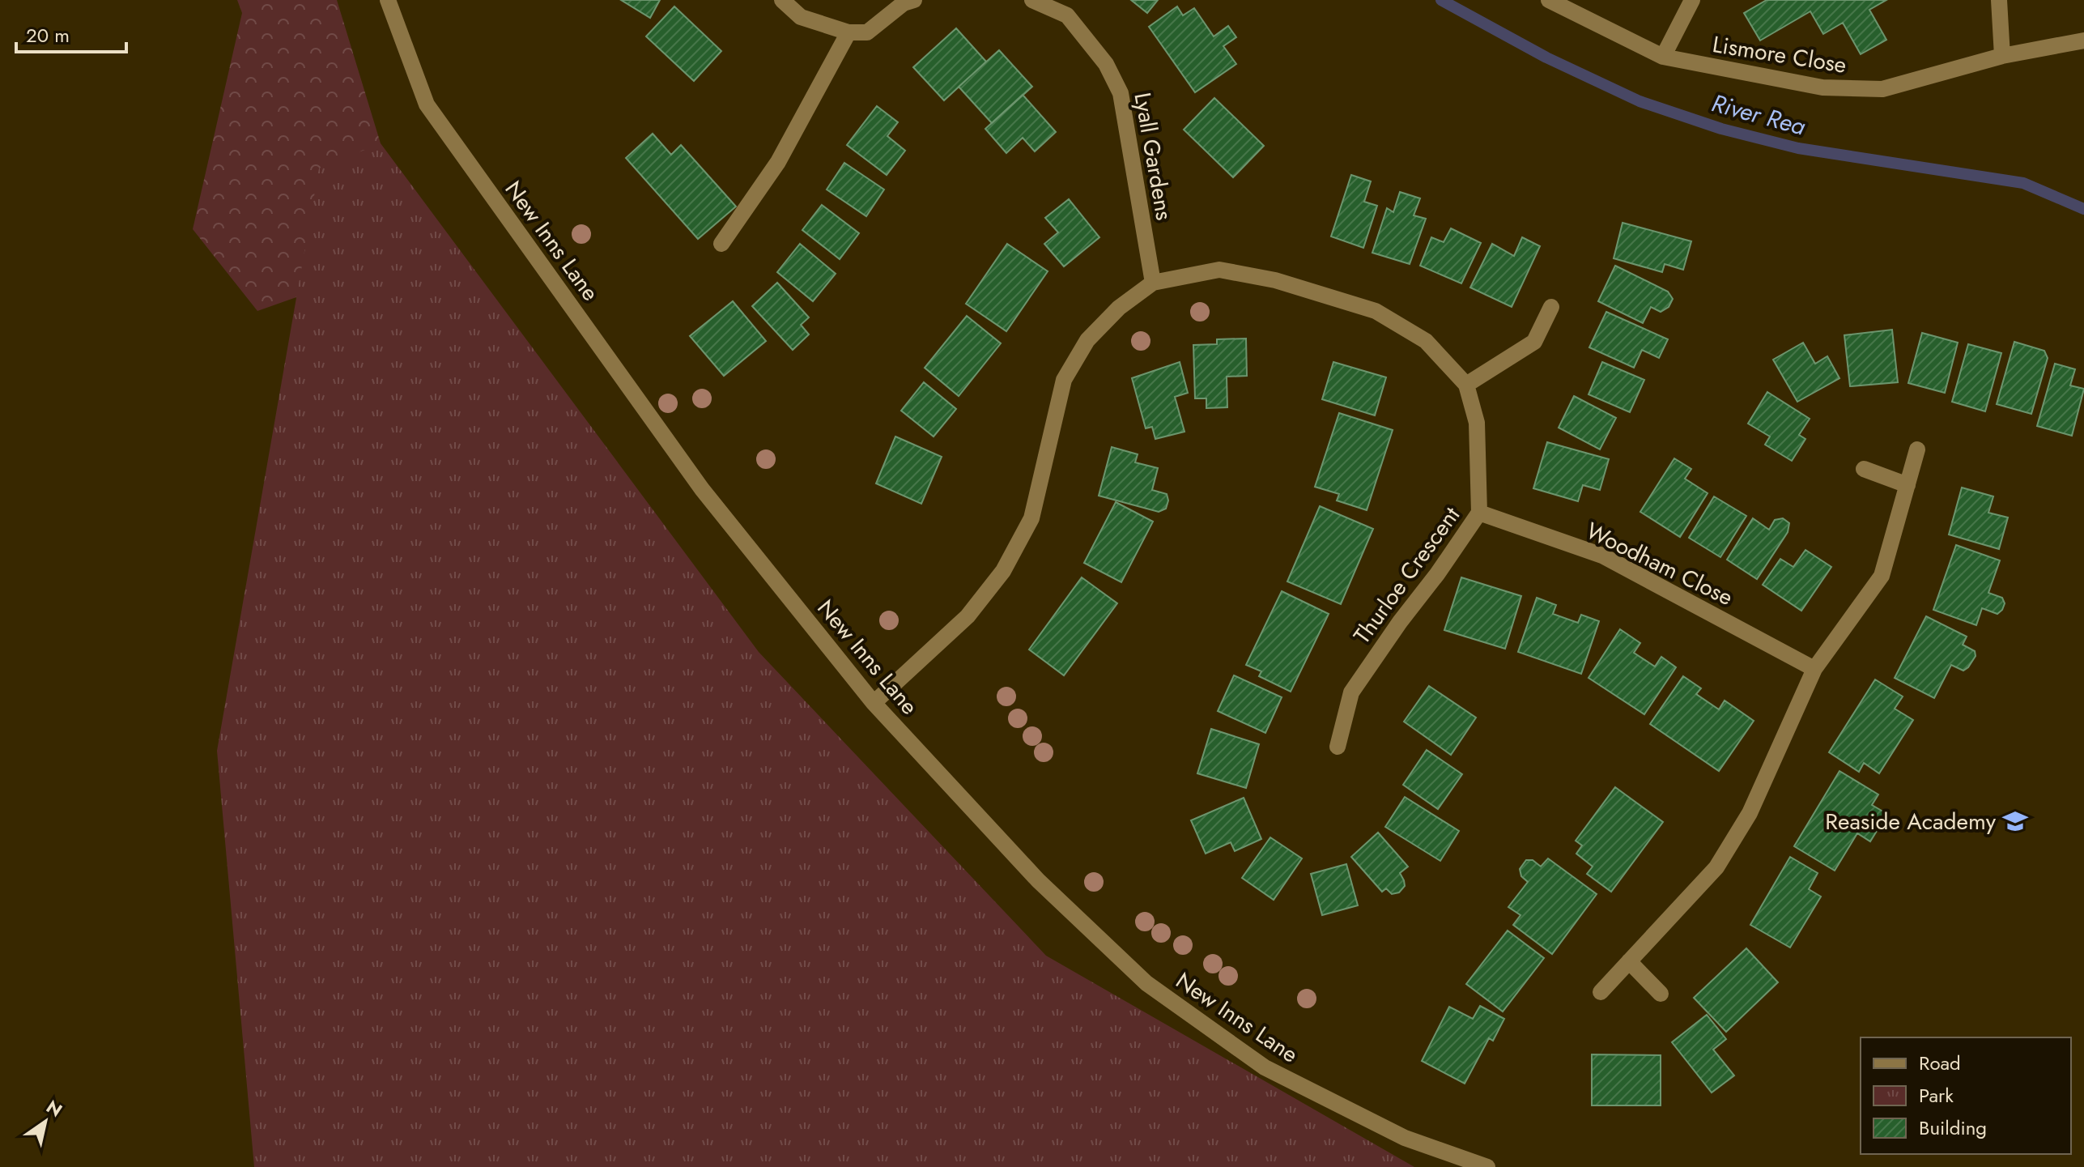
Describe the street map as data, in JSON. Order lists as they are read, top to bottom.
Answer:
{
  "streets": {
    "street": [
      "Lismore Close",
      "Lyall Gardens",
      "New Inns Lane",
      "Woodham Close",
      "Thurloe Crescent"
    ]
  },
  "crossings": [
    ["Lyall Gardens", "Thurloe Crescent"],
    ["New Inns Lane", "Thurloe Crescent"],
    ["Woodham Close", "Thurloe Crescent"]
  ],
  "water": ["River Rea"],
  "places": {
    "school or university": ["Reaside Academy"]
  },
  "legend": ["Road", "Park", "Building"],
  "scale_bar": "20 m",
  "north": "top right"
}
